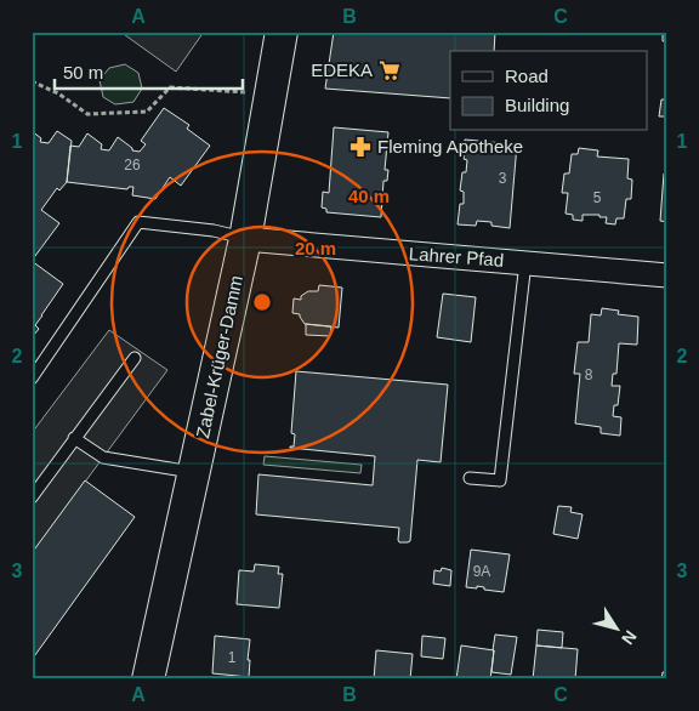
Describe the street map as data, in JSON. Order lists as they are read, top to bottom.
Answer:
{
  "streets": {
    "street": ["Lahrer Pfad", "Zabel-Krüger-Damm"]
  },
  "crossings": [
    ["Lahrer Pfad", "Zabel-Krüger-Damm"]
  ],
  "places": {
    "supermarket": ["EDEKA"],
    "pharmacy": ["Fleming Apotheke"]
  },
  "house_numbers": [
    "26",
    "3",
    "5",
    "8",
    "9A",
    "1"
  ],
  "legend": ["Road", "Building"],
  "scale_bar": "50 m",
  "north": "bottom right",
  "grid": {
    "columns": ["A", "B", "C"],
    "rows": ["1", "2", "3"]
  },
  "rings": ["40 m", "20 m"]
}
